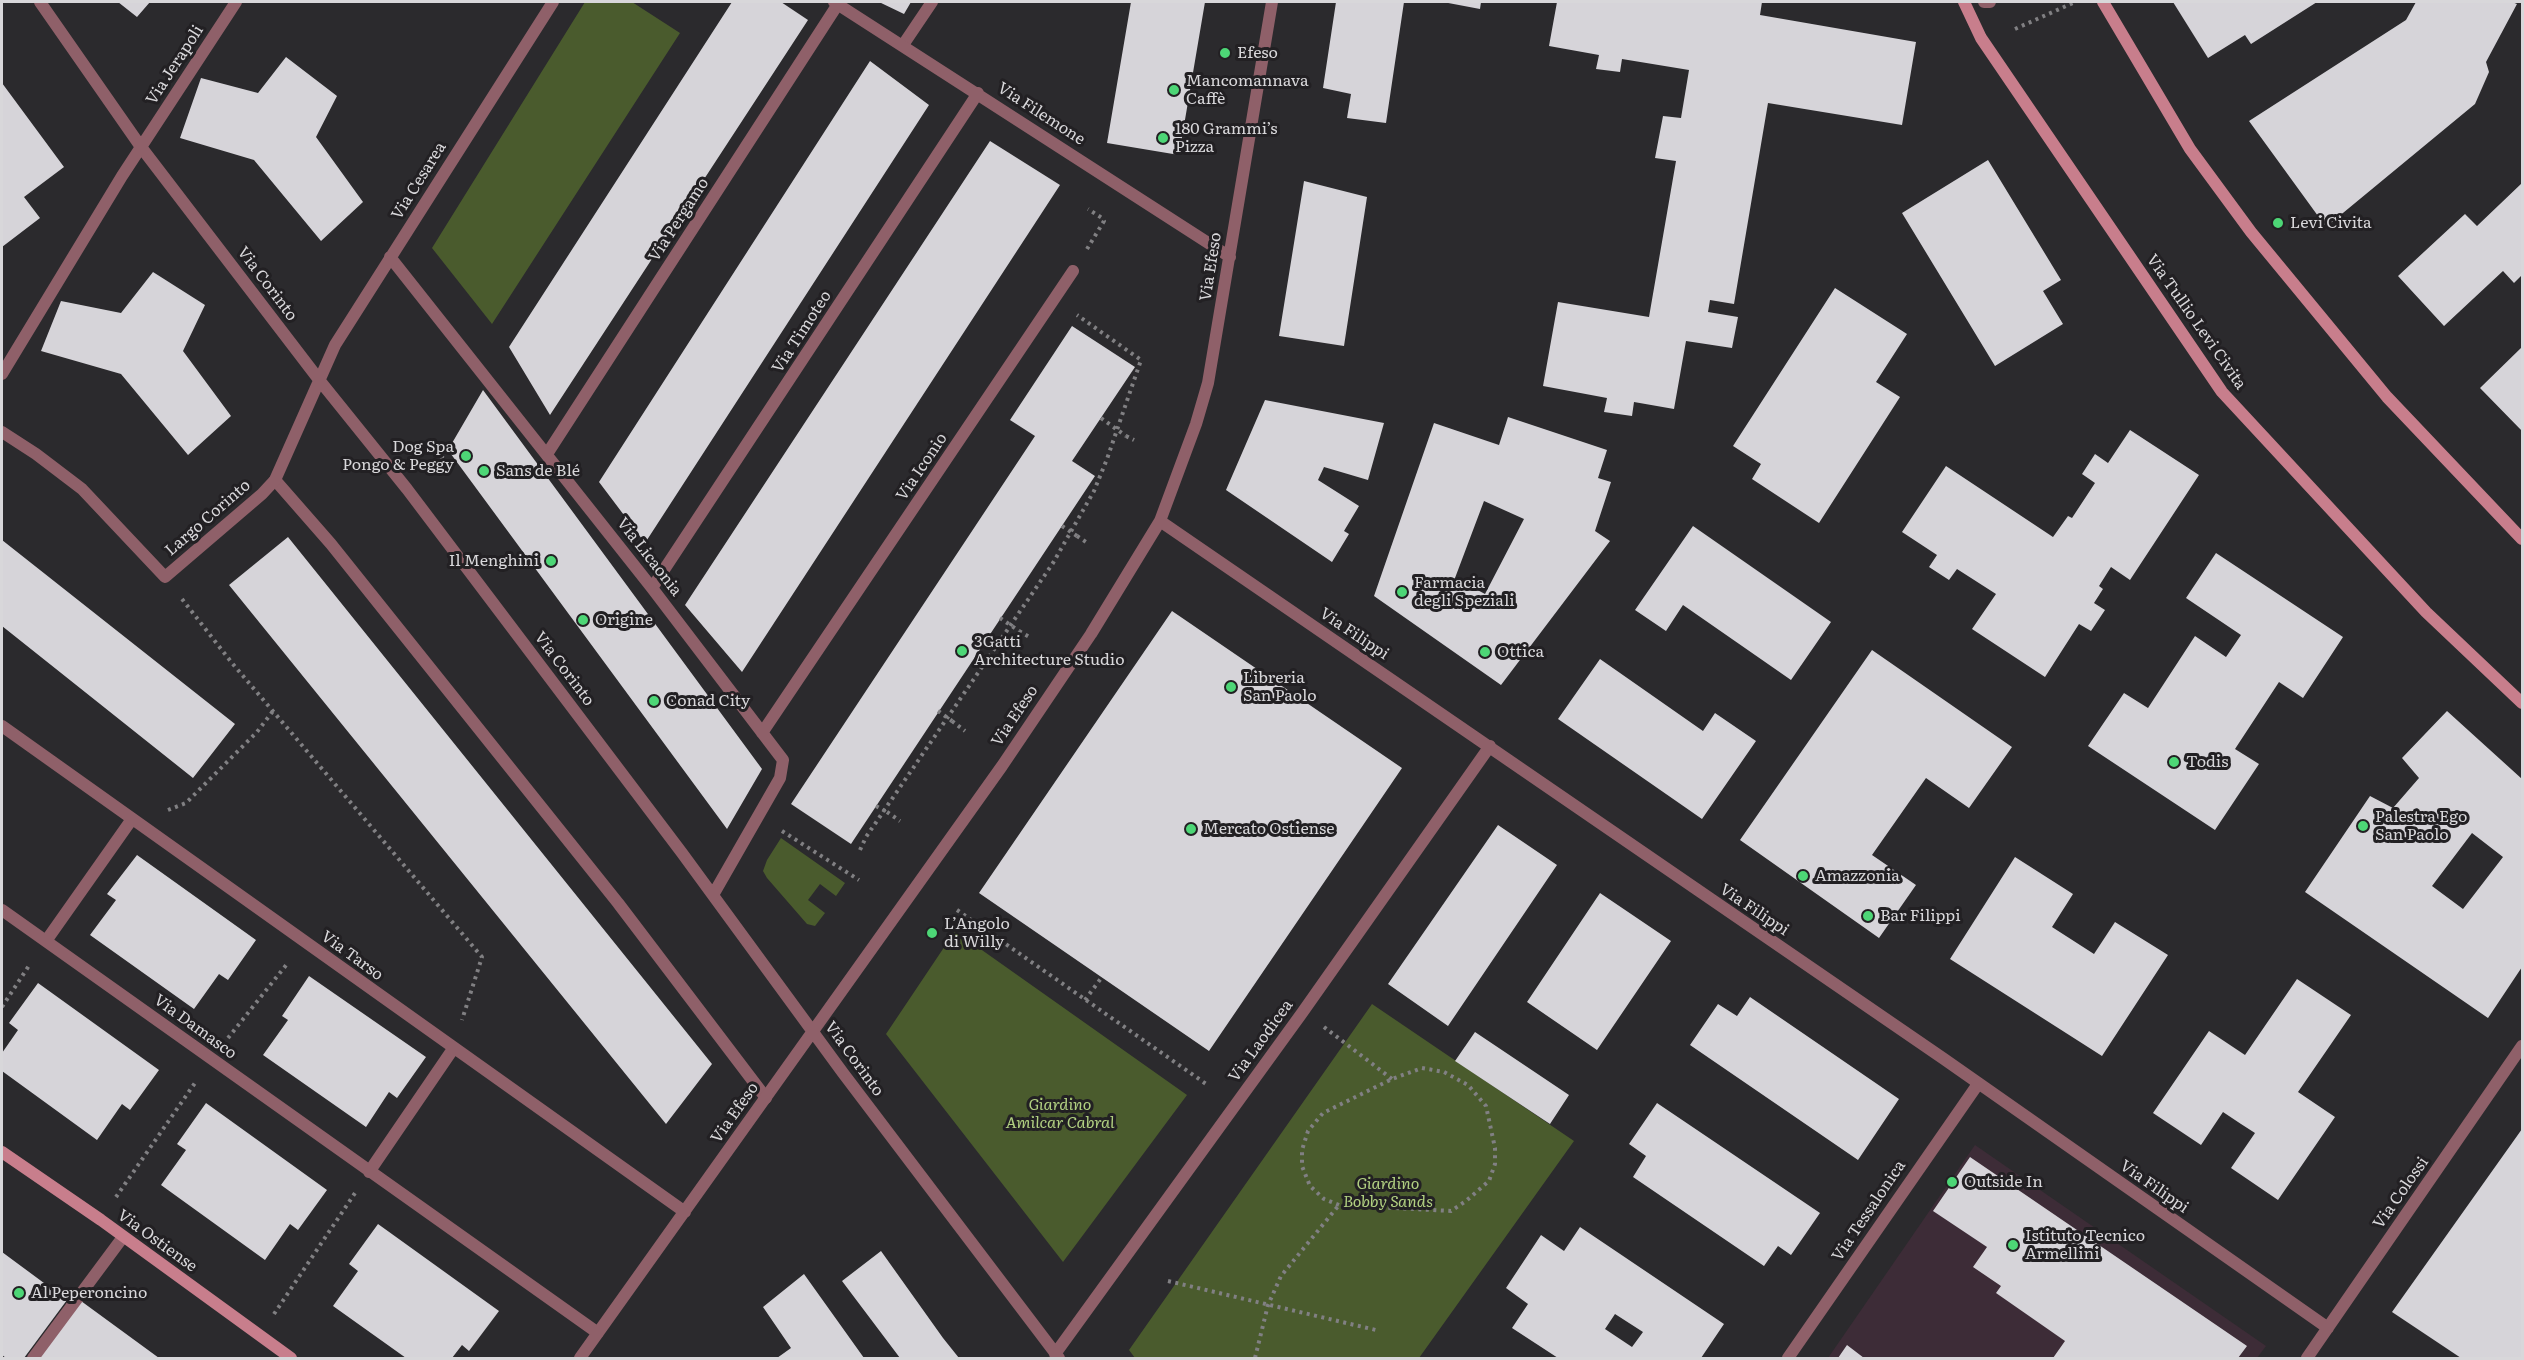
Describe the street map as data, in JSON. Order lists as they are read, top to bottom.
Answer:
{
  "streets": {
    "street": [
      "Via Jerapoli",
      "Via Filemone",
      "Via Cesarea",
      "Via Pergamo",
      "Via Efeso",
      "Via Corinto",
      "Via Tullio Levi Civita",
      "Via Timoteo",
      "Via Iconio",
      "Largo Corinto",
      "Via Licaonia",
      "Via Filippi",
      "Via Tarso",
      "Via Damasco",
      "Via Laodicea",
      "Via Colossi",
      "Via Tessalonica",
      "Via Ostiense"
    ]
  },
  "crossings": [
    ["Via Jerapoli", "Via Corinto"],
    ["Via Filemone", "Via Pergamo"],
    ["Via Filemone", "Via Efeso"],
    ["Via Filemone", "Via Timoteo"],
    ["Via Cesarea", "Via Corinto"],
    ["Via Cesarea", "Largo Corinto"],
    ["Via Cesarea", "Via Licaonia"],
    ["Via Pergamo", "Via Licaonia"],
    ["Via Efeso", "Via Corinto"],
    ["Via Efeso", "Via Filippi"],
    ["Via Efeso", "Via Tarso"],
    ["Via Efeso", "Via Damasco"],
    ["Via Corinto", "Largo Corinto"],
    ["Via Corinto", "Via Licaonia"],
    ["Via Corinto", "Via Laodicea"],
    ["Via Timoteo", "Via Licaonia"],
    ["Via Iconio", "Via Licaonia"],
    ["Via Filippi", "Via Laodicea"],
    ["Via Filippi", "Via Colossi"],
    ["Via Filippi", "Via Tessalonica"]
  ],
  "parks": ["Giardino Amilcar Cabral", "Giardino Bobby Sands"],
  "places": [
    "Efeso",
    "Mancomannava Caffè",
    "180 Grammi’s Pizza",
    "Levi Civita",
    "Dog Spa Pongo & Peggy",
    "Sans de Blé",
    "Il Menghini",
    "Farmacia degli Speziali",
    "Origine",
    "3Gatti Architecture Studio",
    "Ottica",
    "Libreria San Paolo",
    "Conad City",
    "Todis",
    "Palestra Ego San Paolo",
    "Mercato Ostiense",
    "Amazzonia",
    "Bar Filippi",
    "L’Angolo di Willy",
    "Outside In",
    "Istituto Tecnico Armellini",
    "Al Peperoncino"
  ]
}
